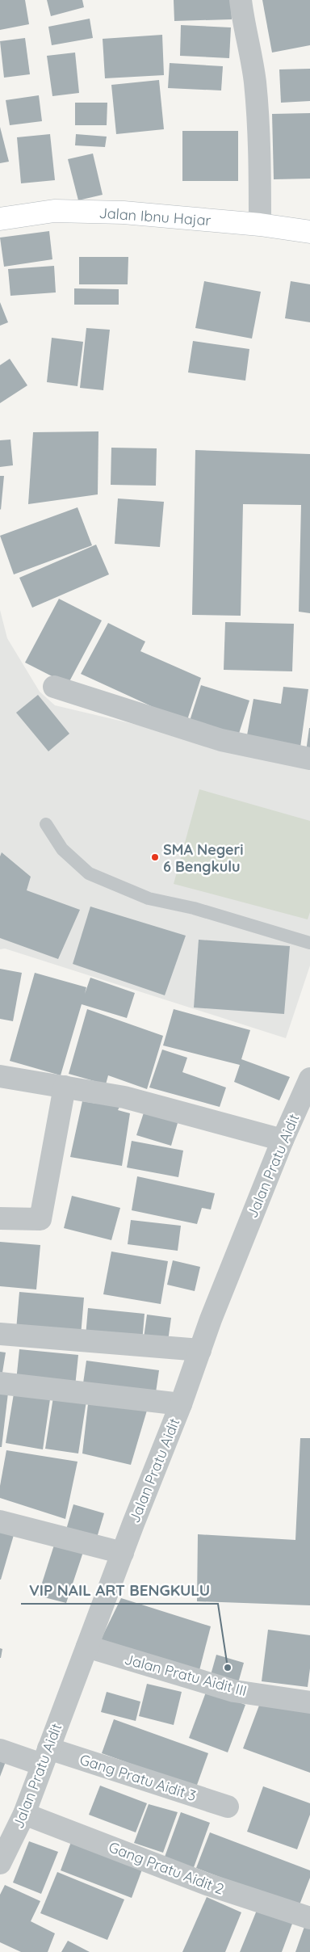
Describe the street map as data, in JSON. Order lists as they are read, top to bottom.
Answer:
{
  "streets": {
    "street": [
      "Jalan Ibnu Hajar",
      "Jalan Pratu Aidit",
      "Jalan Pratu Aidit III",
      "Gang Pratu Aidit 3",
      "Gang Pratu Aidit 2"
    ]
  },
  "crossings": [
    ["Jalan Pratu Aidit", "Jalan Pratu Aidit III"],
    ["Jalan Pratu Aidit", "Gang Pratu Aidit 3"],
    ["Jalan Pratu Aidit", "Gang Pratu Aidit 2"]
  ],
  "places": ["SMA Negeri 6 Bengkulu", "VIP NAIL ART BENGKULU"]
}
